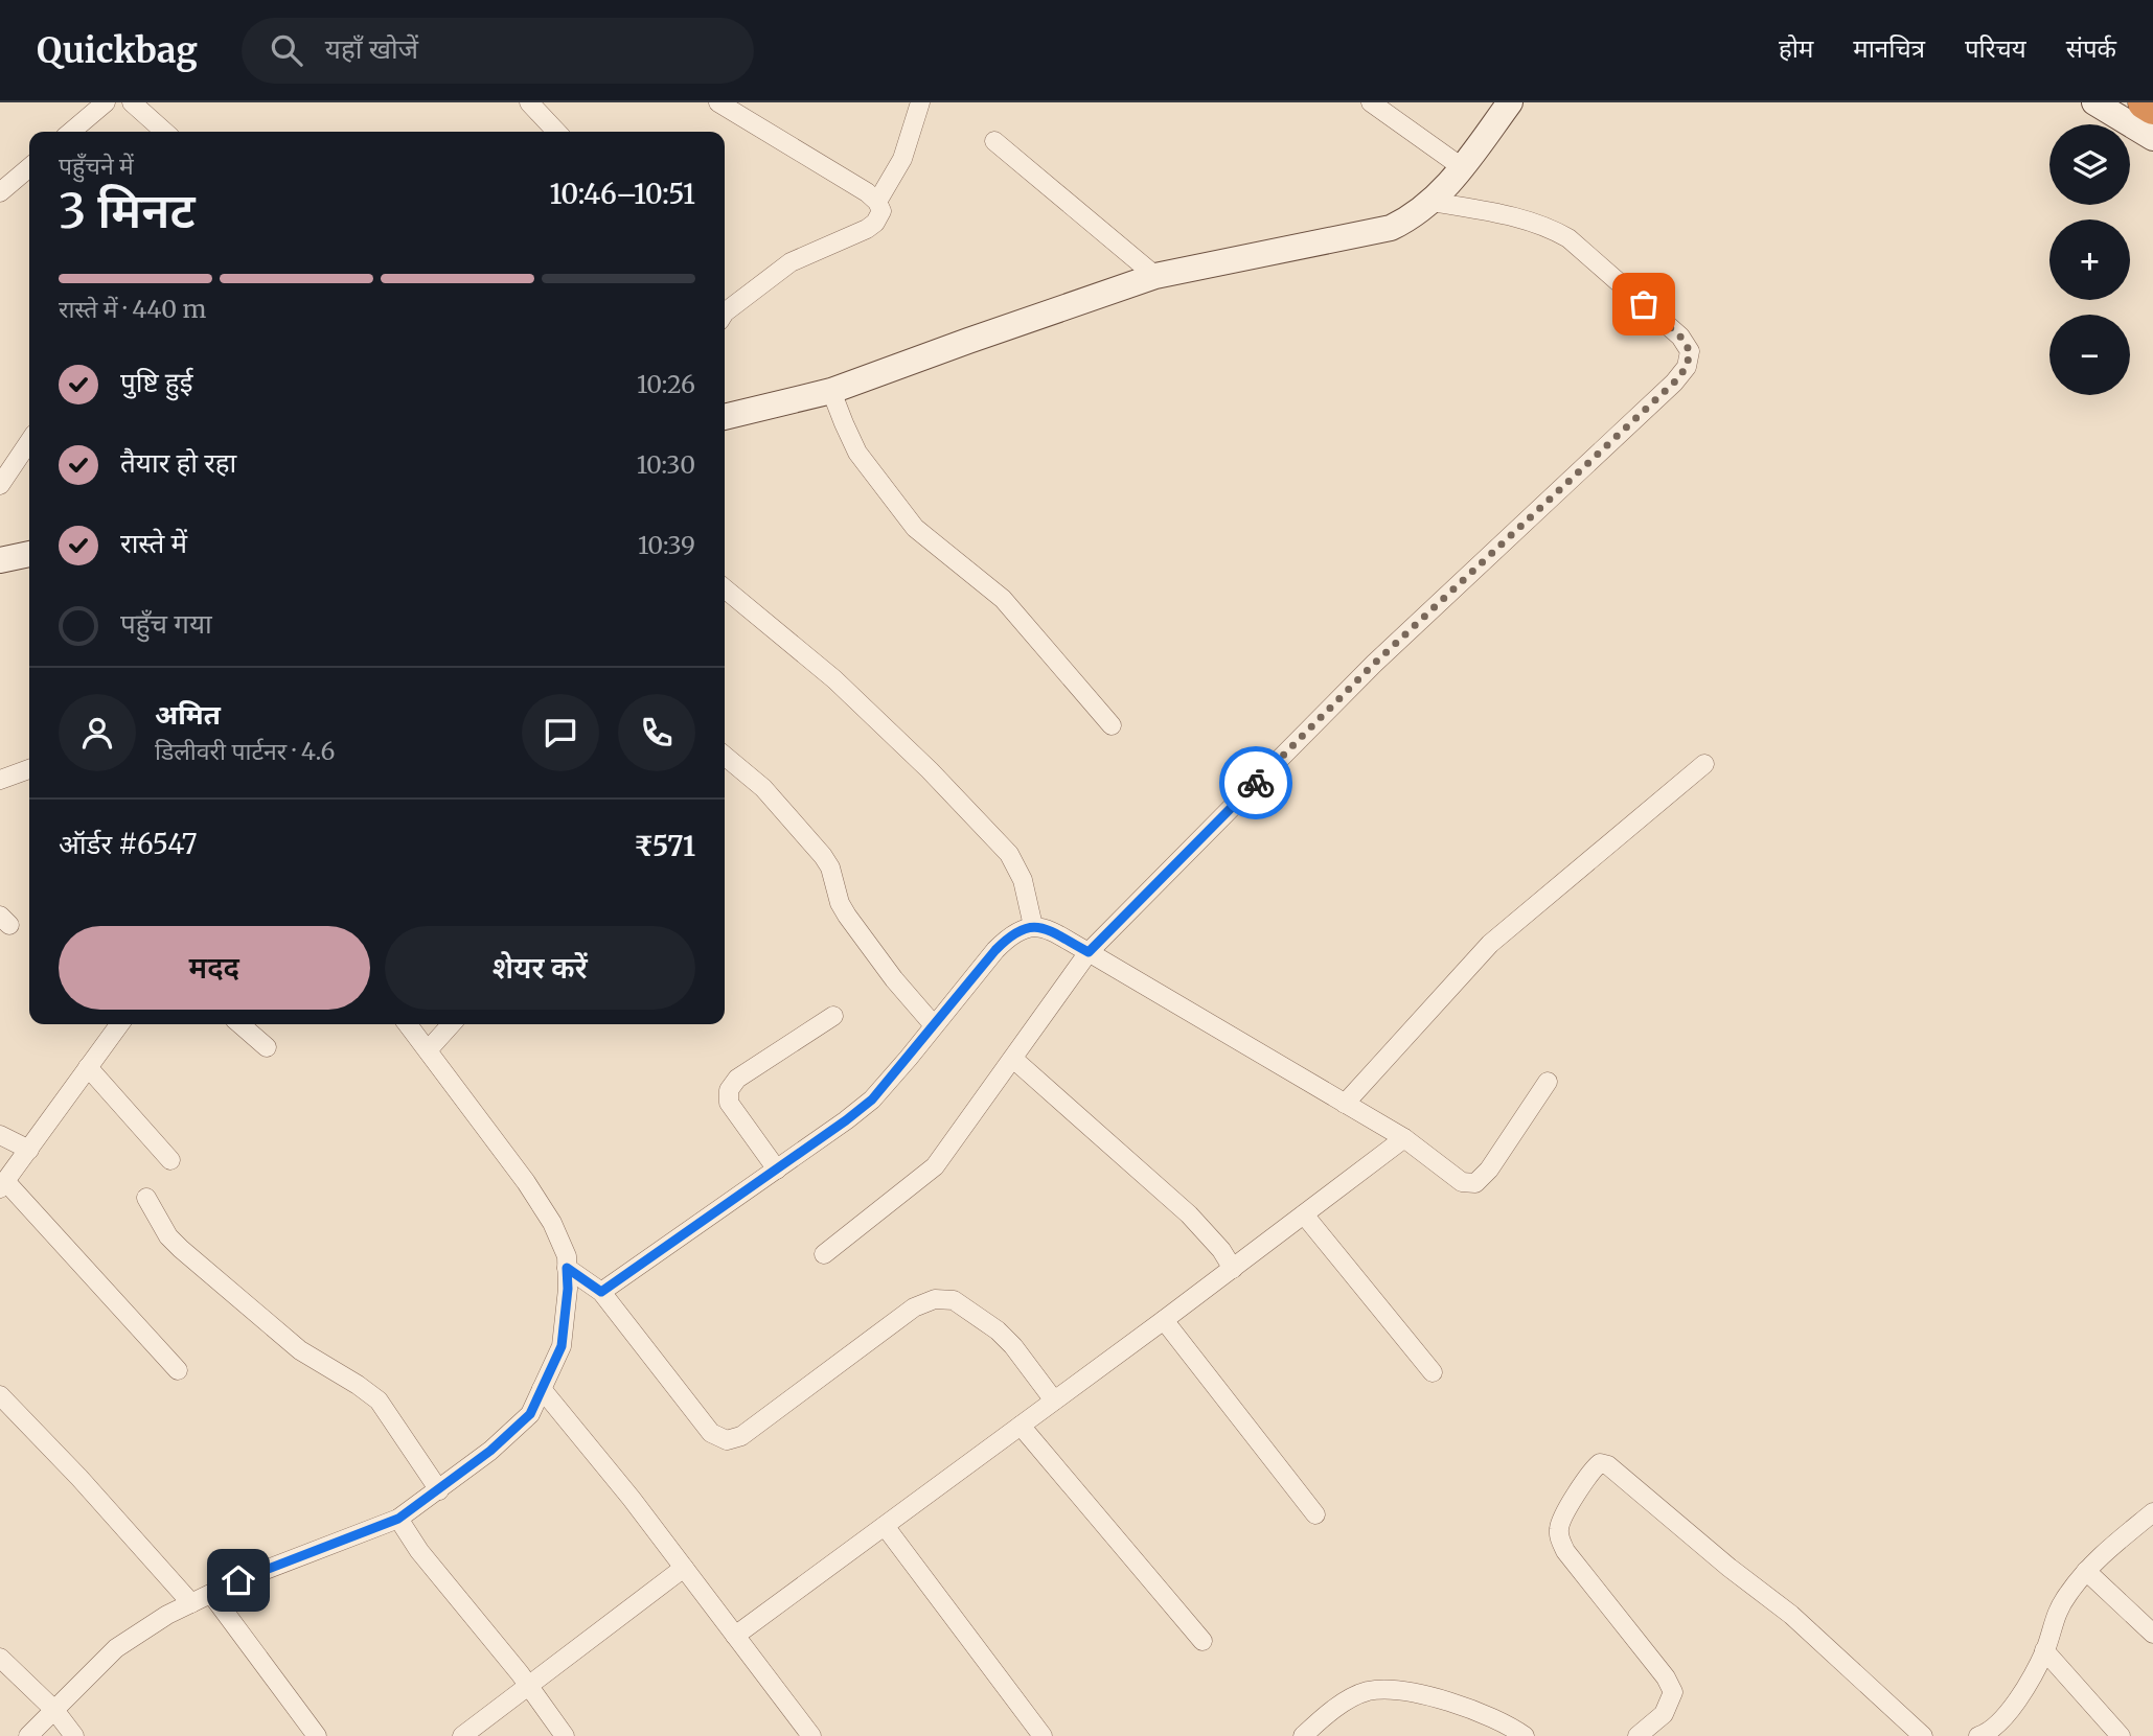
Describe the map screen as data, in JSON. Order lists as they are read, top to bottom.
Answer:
{
  "page": {
    "header": "Quickbag",
    "search": "यहाँ खोजें",
    "nav": [
      "होम",
      "मानचित्र",
      "परिचय",
      "संपर्क"
    ],
    "map_buttons": ["+", "−"],
    "heading": ["3 मिनट", "पहुँचने में", "10:46–10:51"],
    "panel": [
      "अमित",
      "डिलीवरी पार्टनर · 4.6",
      "ऑर्डर #6547",
      "₹571"
    ],
    "bar": "रास्ते में · 440 m",
    "list": [
      ["पुष्टि हुई", "10:26"],
      ["तैयार हो रहा", "10:30"],
      ["रास्ते में", "10:39"],
      "पहुँच गया"
    ],
    "buttons": ["मदद", "शेयर करें"]
  }
}
